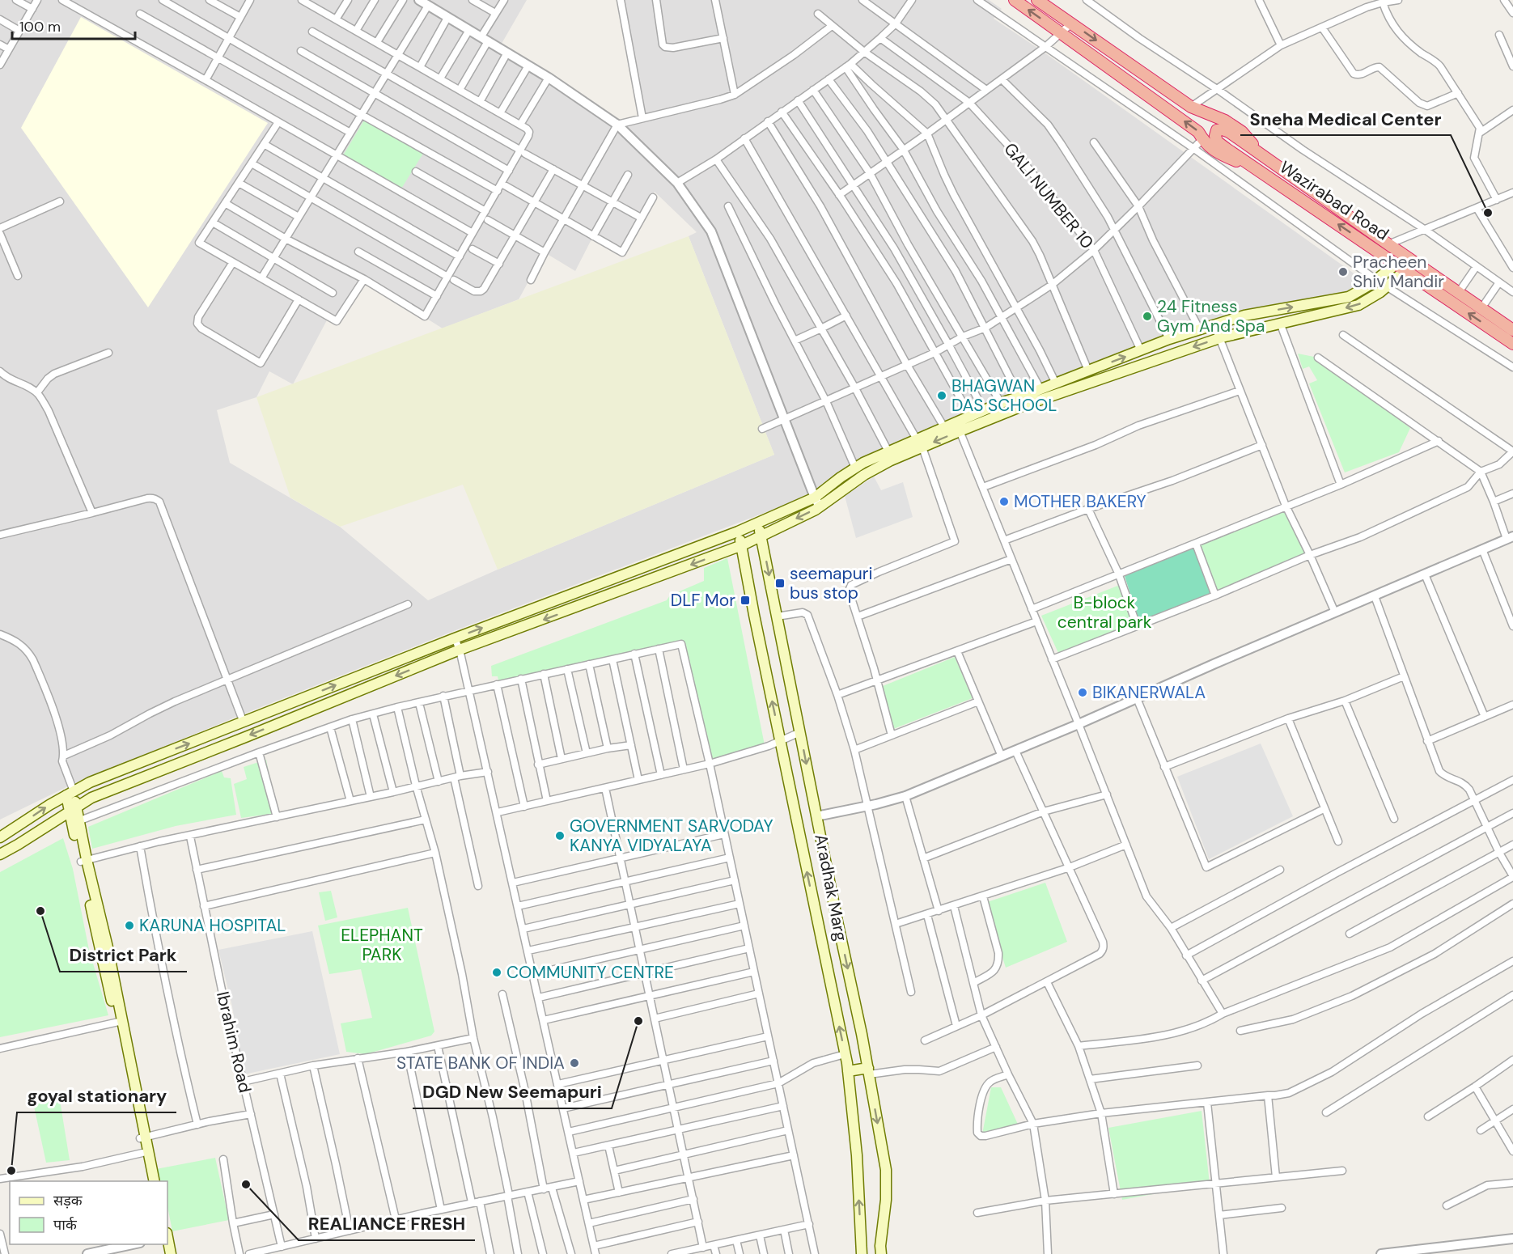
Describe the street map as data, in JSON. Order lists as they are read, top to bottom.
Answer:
{
  "streets": {
    "highway": ["Wazirabad Road"],
    "main road": ["Aradhak Marg"],
    "street": ["GALI NUMBER 10", "Ibrahim Road"]
  },
  "parks": ["B-block central park", "ELEPHANT PARK"],
  "places": {
    "other": [
      "Sneha Medical Center",
      "Pracheen Shiv Mandir",
      "24 Fitness Gym And Spa",
      "BHAGWAN DAS SCHOOL",
      "MOTHER BAKERY",
      "BIKANERWALA",
      "GOVERNMENT SARVODAY KANYA VIDYALAYA",
      "District Park",
      "KARUNA HOSPITAL",
      "COMMUNITY CENTRE",
      "DGD New Seemapuri",
      "STATE BANK OF INDIA",
      "goyal stationary",
      "REALIANCE FRESH"
    ],
    "transit": ["seemapuri bus stop", "DLF Mor"]
  },
  "legend": ["सड़क", "पार्क"],
  "scale_bar": "100 m"
}
